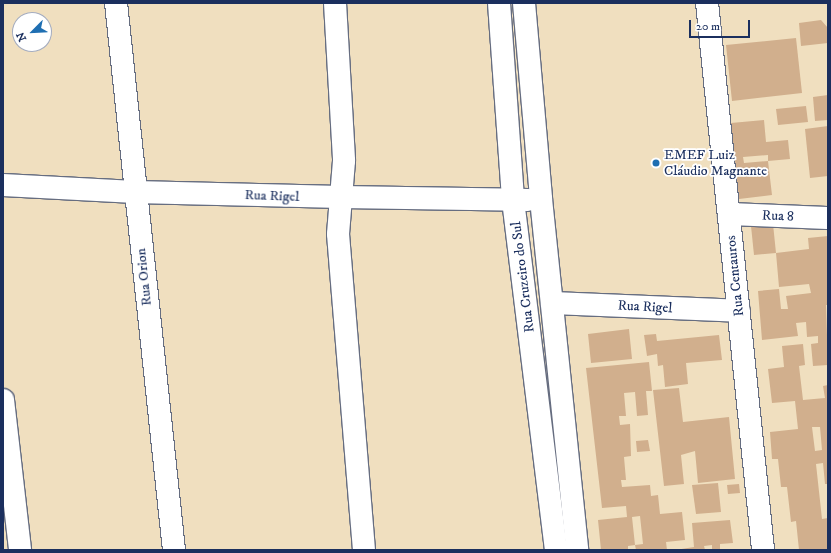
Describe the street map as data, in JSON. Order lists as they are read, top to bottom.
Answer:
{
  "streets": {
    "street": [
      "Rua Rigel",
      "Rua 8",
      "Rua Centauros",
      "Rua Orion",
      "Rua Cruzeiro do Sul"
    ]
  },
  "crossings": [
    ["Rua Rigel", "Rua Centauros"],
    ["Rua Rigel", "Rua Orion"],
    ["Rua Rigel", "Rua Cruzeiro do Sul"],
    ["Rua 8", "Rua Centauros"]
  ],
  "places": ["EMEF Luiz Cláudio Magnante"],
  "scale_bar": "20 m",
  "north": "bottom left"
}
